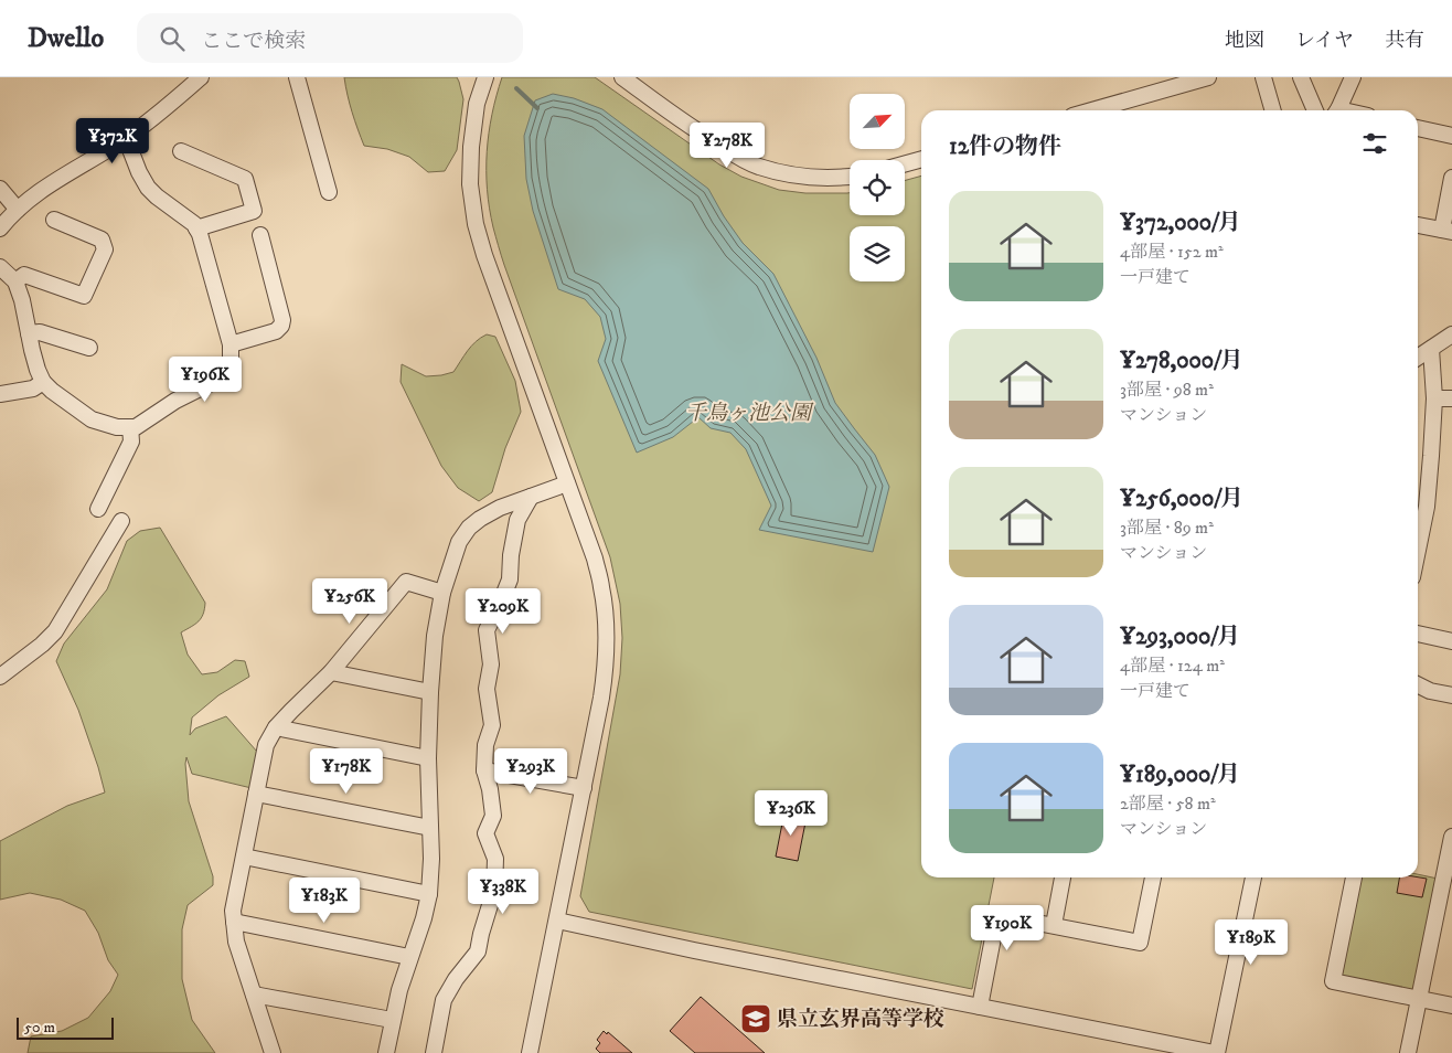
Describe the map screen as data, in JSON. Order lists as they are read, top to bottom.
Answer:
{
  "parks": ["千鳥ヶ池公園"],
  "places": {
    "school or university": ["県立玄界高等学校"]
  },
  "scale_bar": "50 m",
  "north": "top right",
  "page": {
    "header": "Dwello",
    "search": "ここで検索",
    "nav": ["地図", "レイヤ", "共有"],
    "heading": "12件の物件",
    "price": [
      "¥372K",
      "¥278K",
      "¥196K",
      "¥256K",
      "¥209K",
      "¥178K",
      "¥293K",
      "¥236K",
      "¥338K",
      "¥183K",
      "¥190K",
      "¥189K"
    ],
    "list": [
      {
        "name": "¥372,000/月",
        "note": "4部屋 · 152 m² · 一戸建て"
      },
      {
        "name": "¥278,000/月",
        "note": "3部屋 · 98 m² · マンション"
      },
      {
        "name": "¥256,000/月",
        "note": "3部屋 · 89 m² · マンション"
      },
      {
        "name": "¥293,000/月",
        "note": "4部屋 · 124 m² · 一戸建て"
      },
      {
        "name": "¥189,000/月",
        "note": "2部屋 · 58 m² · マンション"
      }
    ],
    "scale": "50 m"
  }
}
